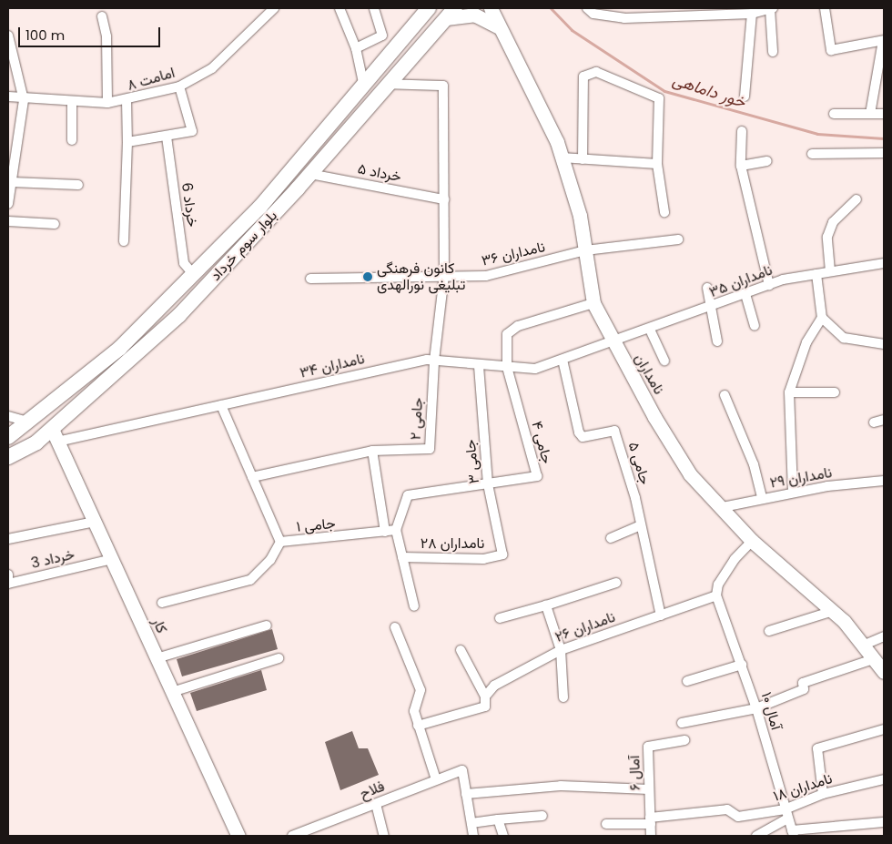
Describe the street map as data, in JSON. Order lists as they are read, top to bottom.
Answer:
{
  "streets": {
    "main road": ["بلوار سوم خرداد"],
    "street": [
      "امامت ۸",
      "خرداد ۵",
      "خرداد 6",
      "نامداران ۳۶",
      "نامداران ۳۵",
      "نامداران ۳۴",
      "نامداران",
      "جامی ۲",
      "جامی ۴",
      "جامی ۳",
      "جامی ۵",
      "نامداران ۲۹",
      "جامی ۱",
      "نامداران ۲۸",
      "خرداد 3",
      "کار",
      "نامداران ۲۶",
      "آمال ۱۰",
      "آمال ۶",
      "نامداران ۱۸",
      "فلاح"
    ]
  },
  "crossings": [
    ["خرداد ۵", "بلوار سوم خرداد"],
    ["خرداد 6", "بلوار سوم خرداد"],
    ["بلوار سوم خرداد", "نامداران ۳۴"],
    ["بلوار سوم خرداد", "نامداران"],
    ["بلوار سوم خرداد", "کار"],
    ["نامداران ۳۶", "نامداران"],
    ["نامداران ۳۵", "نامداران ۳۴"],
    ["نامداران ۳۵", "نامداران"],
    ["نامداران ۳۴", "نامداران"],
    ["نامداران ۳۴", "جامی ۲"],
    ["نامداران ۳۴", "جامی ۴"],
    ["نامداران ۳۴", "جامی ۳"],
    ["نامداران ۳۴", "جامی ۵"],
    ["نامداران ۳۴", "جامی ۱"],
    ["نامداران ۳۴", "کار"],
    ["نامداران", "نامداران ۲۹"],
    ["جامی ۴", "جامی ۳"],
    ["جامی ۳", "نامداران ۲۸"],
    ["جامی ۵", "نامداران ۲۶"],
    ["خرداد 3", "کار"],
    ["نامداران ۲۶", "آمال ۱۰"],
    ["آمال ۱۰", "نامداران ۱۸"],
    ["آمال ۶", "نامداران ۱۸"]
  ],
  "water": ["خور داماهی"],
  "places": ["کانون فرهنگی تبلیغی نورالهدی"],
  "scale_bar": "100 m"
}
